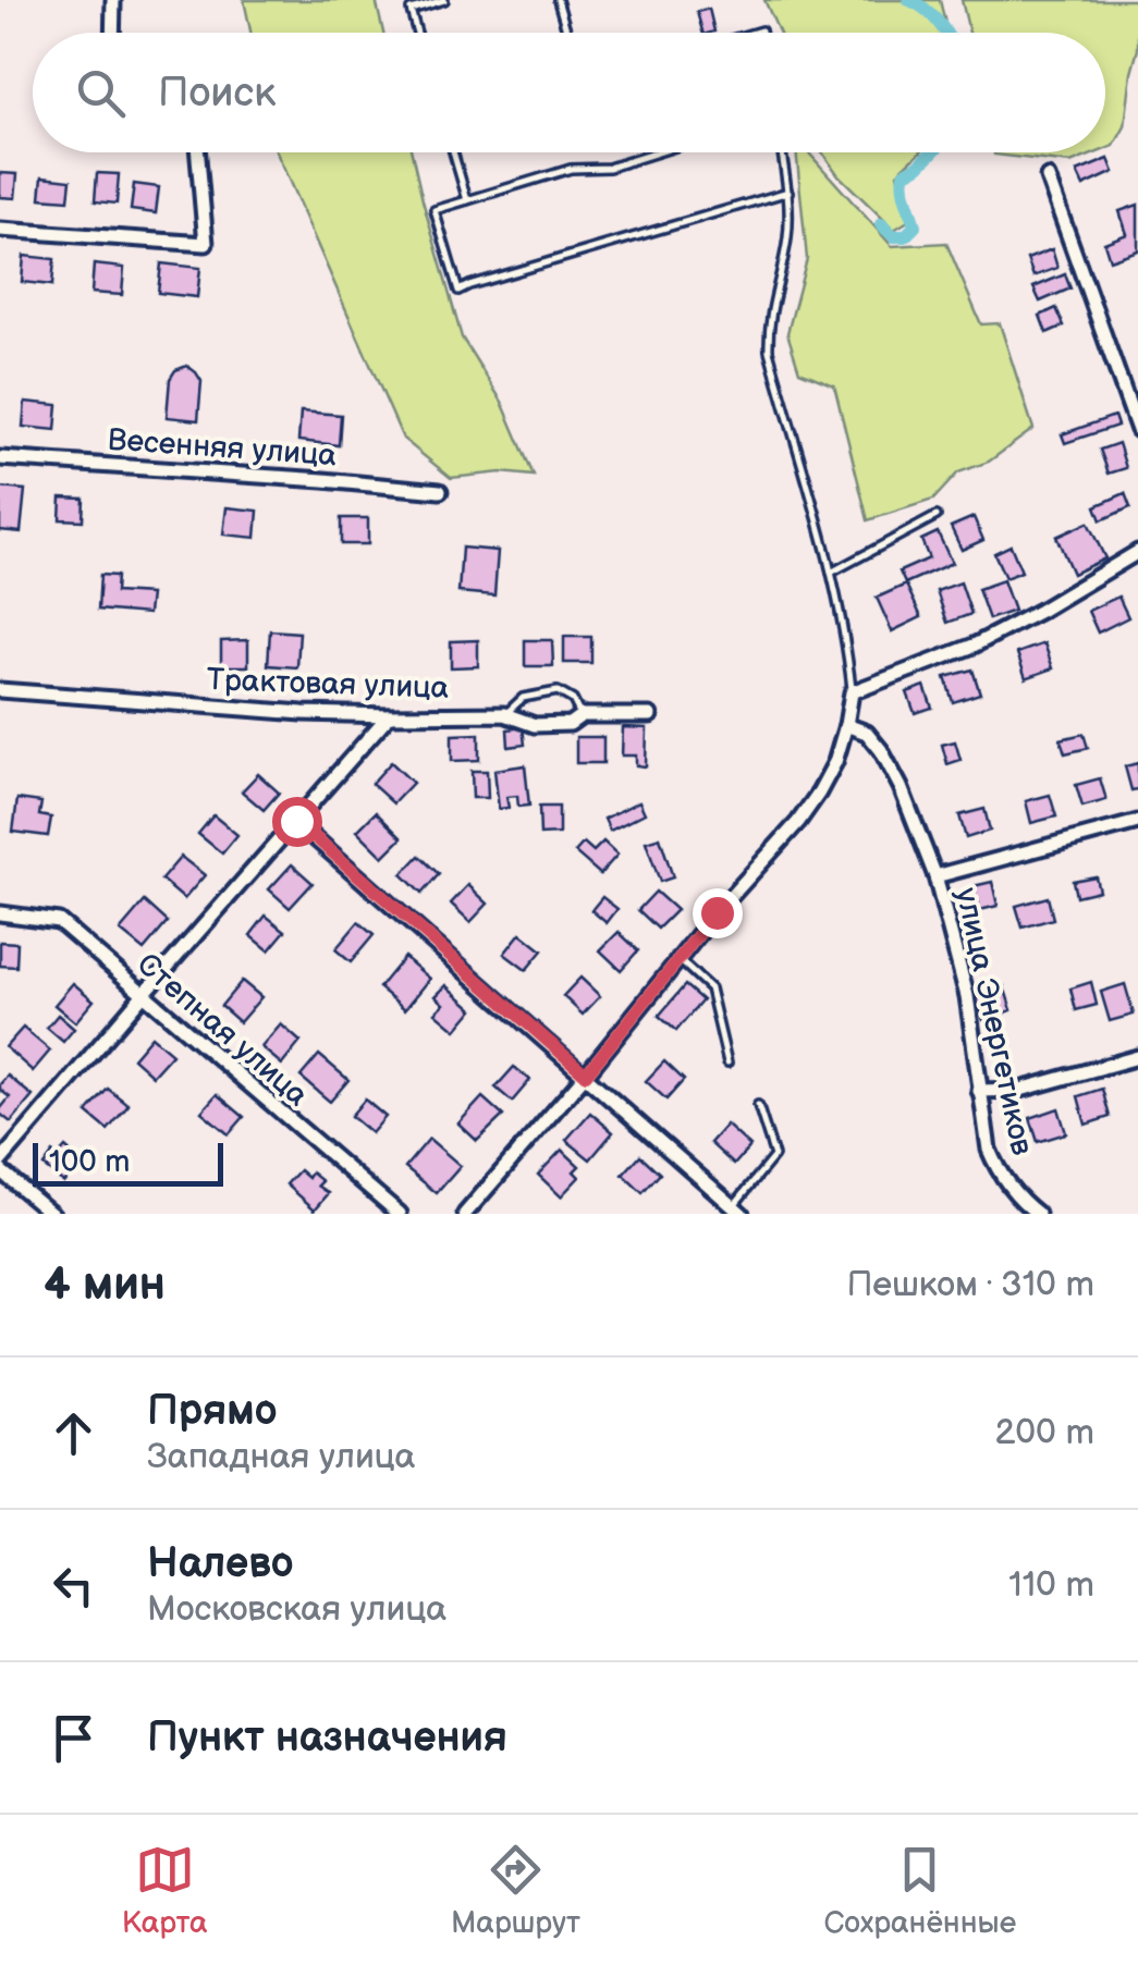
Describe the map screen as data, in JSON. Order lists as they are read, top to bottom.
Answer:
{
  "streets": {
    "street": [
      "Весенняя улица",
      "Трактовая улица",
      "улица Энергетиков",
      "Степная улица"
    ]
  },
  "scale_bar": "100 m",
  "page": {
    "search": "Поиск",
    "scale": "100 m",
    "heading": ["4 мин", "Пешком · 310 m"],
    "list": [
      ["Прямо", "Западная улица", "200 m"],
      ["Налево", "Московская улица", "110 m"],
      "Пункт назначения"
    ],
    "nav": ["Карта", "Маршрут", "Сохранённые"]
  }
}
